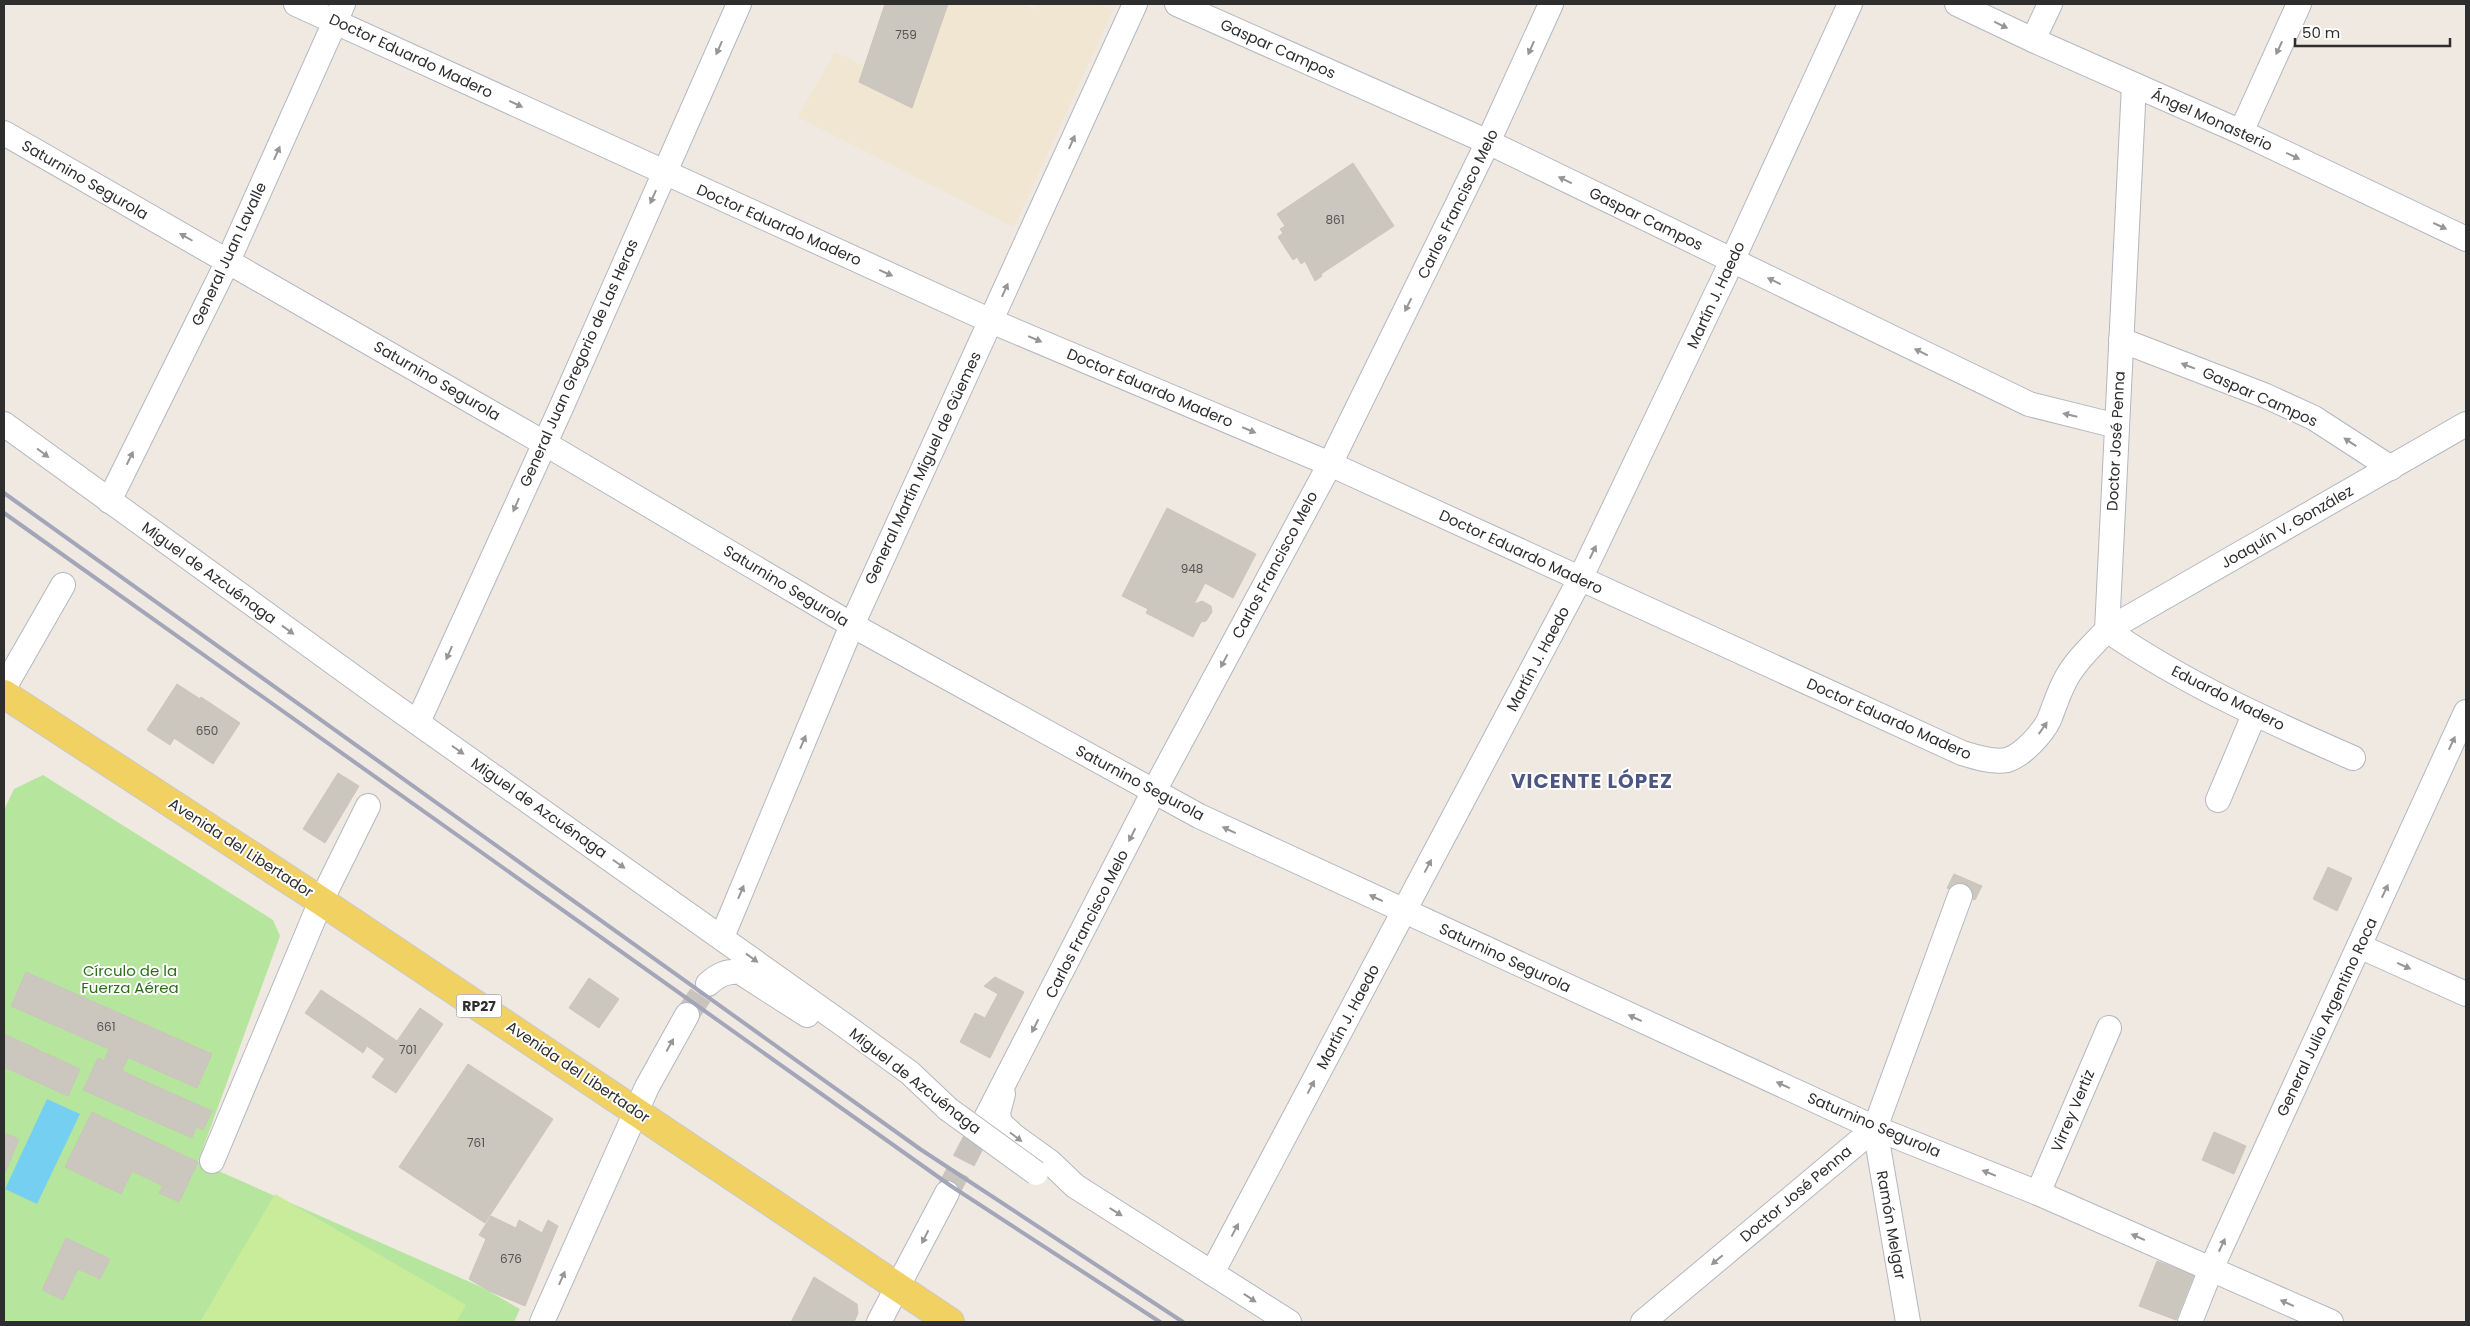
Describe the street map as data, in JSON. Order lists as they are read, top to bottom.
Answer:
{
  "streets": {
    "main road": ["Avenida del Libertador", "RP27"],
    "street": [
      "Gaspar Campos",
      "Doctor Eduardo Madero",
      "Ángel Monasterio",
      "Saturnino Segurola",
      "Carlos Francisco Melo",
      "General Juan Lavalle",
      "Martín J. Haedo",
      "General Juan Gregorio de Las Heras",
      "Doctor José Penna",
      "General Martín Miguel de Güemes",
      "Joaquín V. González",
      "Miguel de Azcuénaga",
      "Eduardo Madero",
      "General Julio Argentino Roca",
      "Virrey Vertiz",
      "Ramón Melgar"
    ]
  },
  "crossings": [
    ["Gaspar Campos", "Carlos Francisco Melo"],
    ["Gaspar Campos", "Martín J. Haedo"],
    ["Gaspar Campos", "Doctor José Penna"],
    ["Gaspar Campos", "Joaquín V. González"],
    ["Doctor Eduardo Madero", "Carlos Francisco Melo"],
    ["Doctor Eduardo Madero", "General Juan Lavalle"],
    ["Doctor Eduardo Madero", "Martín J. Haedo"],
    ["Doctor Eduardo Madero", "General Juan Gregorio de Las Heras"],
    ["Doctor Eduardo Madero", "Doctor José Penna"],
    ["Doctor Eduardo Madero", "General Martín Miguel de Güemes"],
    ["Doctor Eduardo Madero", "Joaquín V. González"],
    ["Doctor Eduardo Madero", "Eduardo Madero"],
    ["Ángel Monasterio", "Doctor José Penna"],
    ["Saturnino Segurola", "Carlos Francisco Melo"],
    ["Saturnino Segurola", "General Juan Lavalle"],
    ["Saturnino Segurola", "Martín J. Haedo"],
    ["Saturnino Segurola", "General Juan Gregorio de Las Heras"],
    ["Saturnino Segurola", "Doctor José Penna"],
    ["Saturnino Segurola", "General Martín Miguel de Güemes"],
    ["Saturnino Segurola", "General Julio Argentino Roca"],
    ["Saturnino Segurola", "Virrey Vertiz"],
    ["Saturnino Segurola", "Ramón Melgar"],
    ["Carlos Francisco Melo", "Miguel de Azcuénaga"],
    ["General Juan Lavalle", "Miguel de Azcuénaga"],
    ["Martín J. Haedo", "Miguel de Azcuénaga"],
    ["General Juan Gregorio de Las Heras", "Miguel de Azcuénaga"],
    ["Doctor José Penna", "Joaquín V. González"],
    ["Doctor José Penna", "Eduardo Madero"],
    ["Doctor José Penna", "Ramón Melgar"],
    ["General Martín Miguel de Güemes", "Miguel de Azcuénaga"],
    ["Joaquín V. González", "Eduardo Madero"]
  ],
  "one_way": [
    "Gaspar Campos",
    "Doctor Eduardo Madero",
    "Ángel Monasterio",
    "Saturnino Segurola",
    "Carlos Francisco Melo",
    "General Juan Lavalle",
    "Martín J. Haedo",
    "General Juan Gregorio de Las Heras",
    "General Martín Miguel de Güemes",
    "Miguel de Azcuénaga",
    "General Julio Argentino Roca"
  ],
  "districts": ["VICENTE LÓPEZ"],
  "parks": ["Círculo de la Fuerza Aérea"],
  "house_numbers": [
    "759",
    "861",
    "948",
    "650",
    "661",
    "701",
    "761",
    "676"
  ],
  "scale_bar": "50 m"
}
